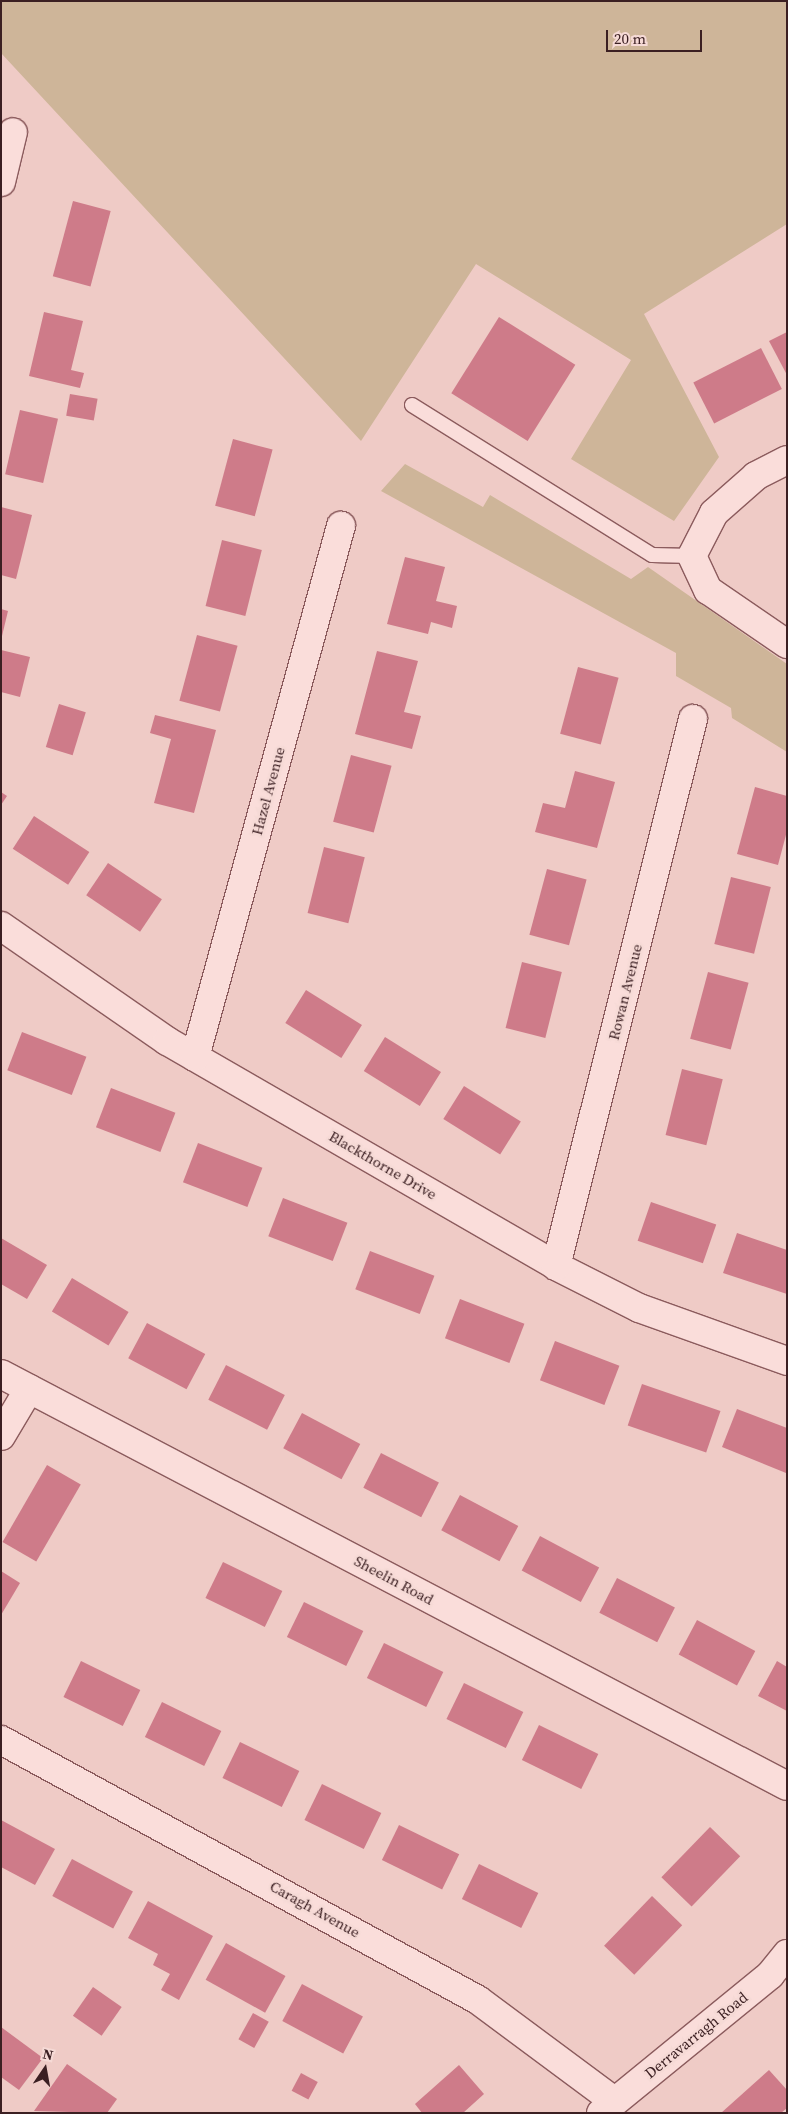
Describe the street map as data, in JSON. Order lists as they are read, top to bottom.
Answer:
{
  "streets": {
    "street": [
      "Hazel Avenue",
      "Rowan Avenue",
      "Blackthorne Drive",
      "Sheelin Road",
      "Caragh Avenue",
      "Derravarragh Road"
    ]
  },
  "crossings": [
    ["Hazel Avenue", "Blackthorne Drive"],
    ["Rowan Avenue", "Blackthorne Drive"],
    ["Caragh Avenue", "Derravarragh Road"]
  ],
  "scale_bar": "20 m",
  "north": "top"
}
